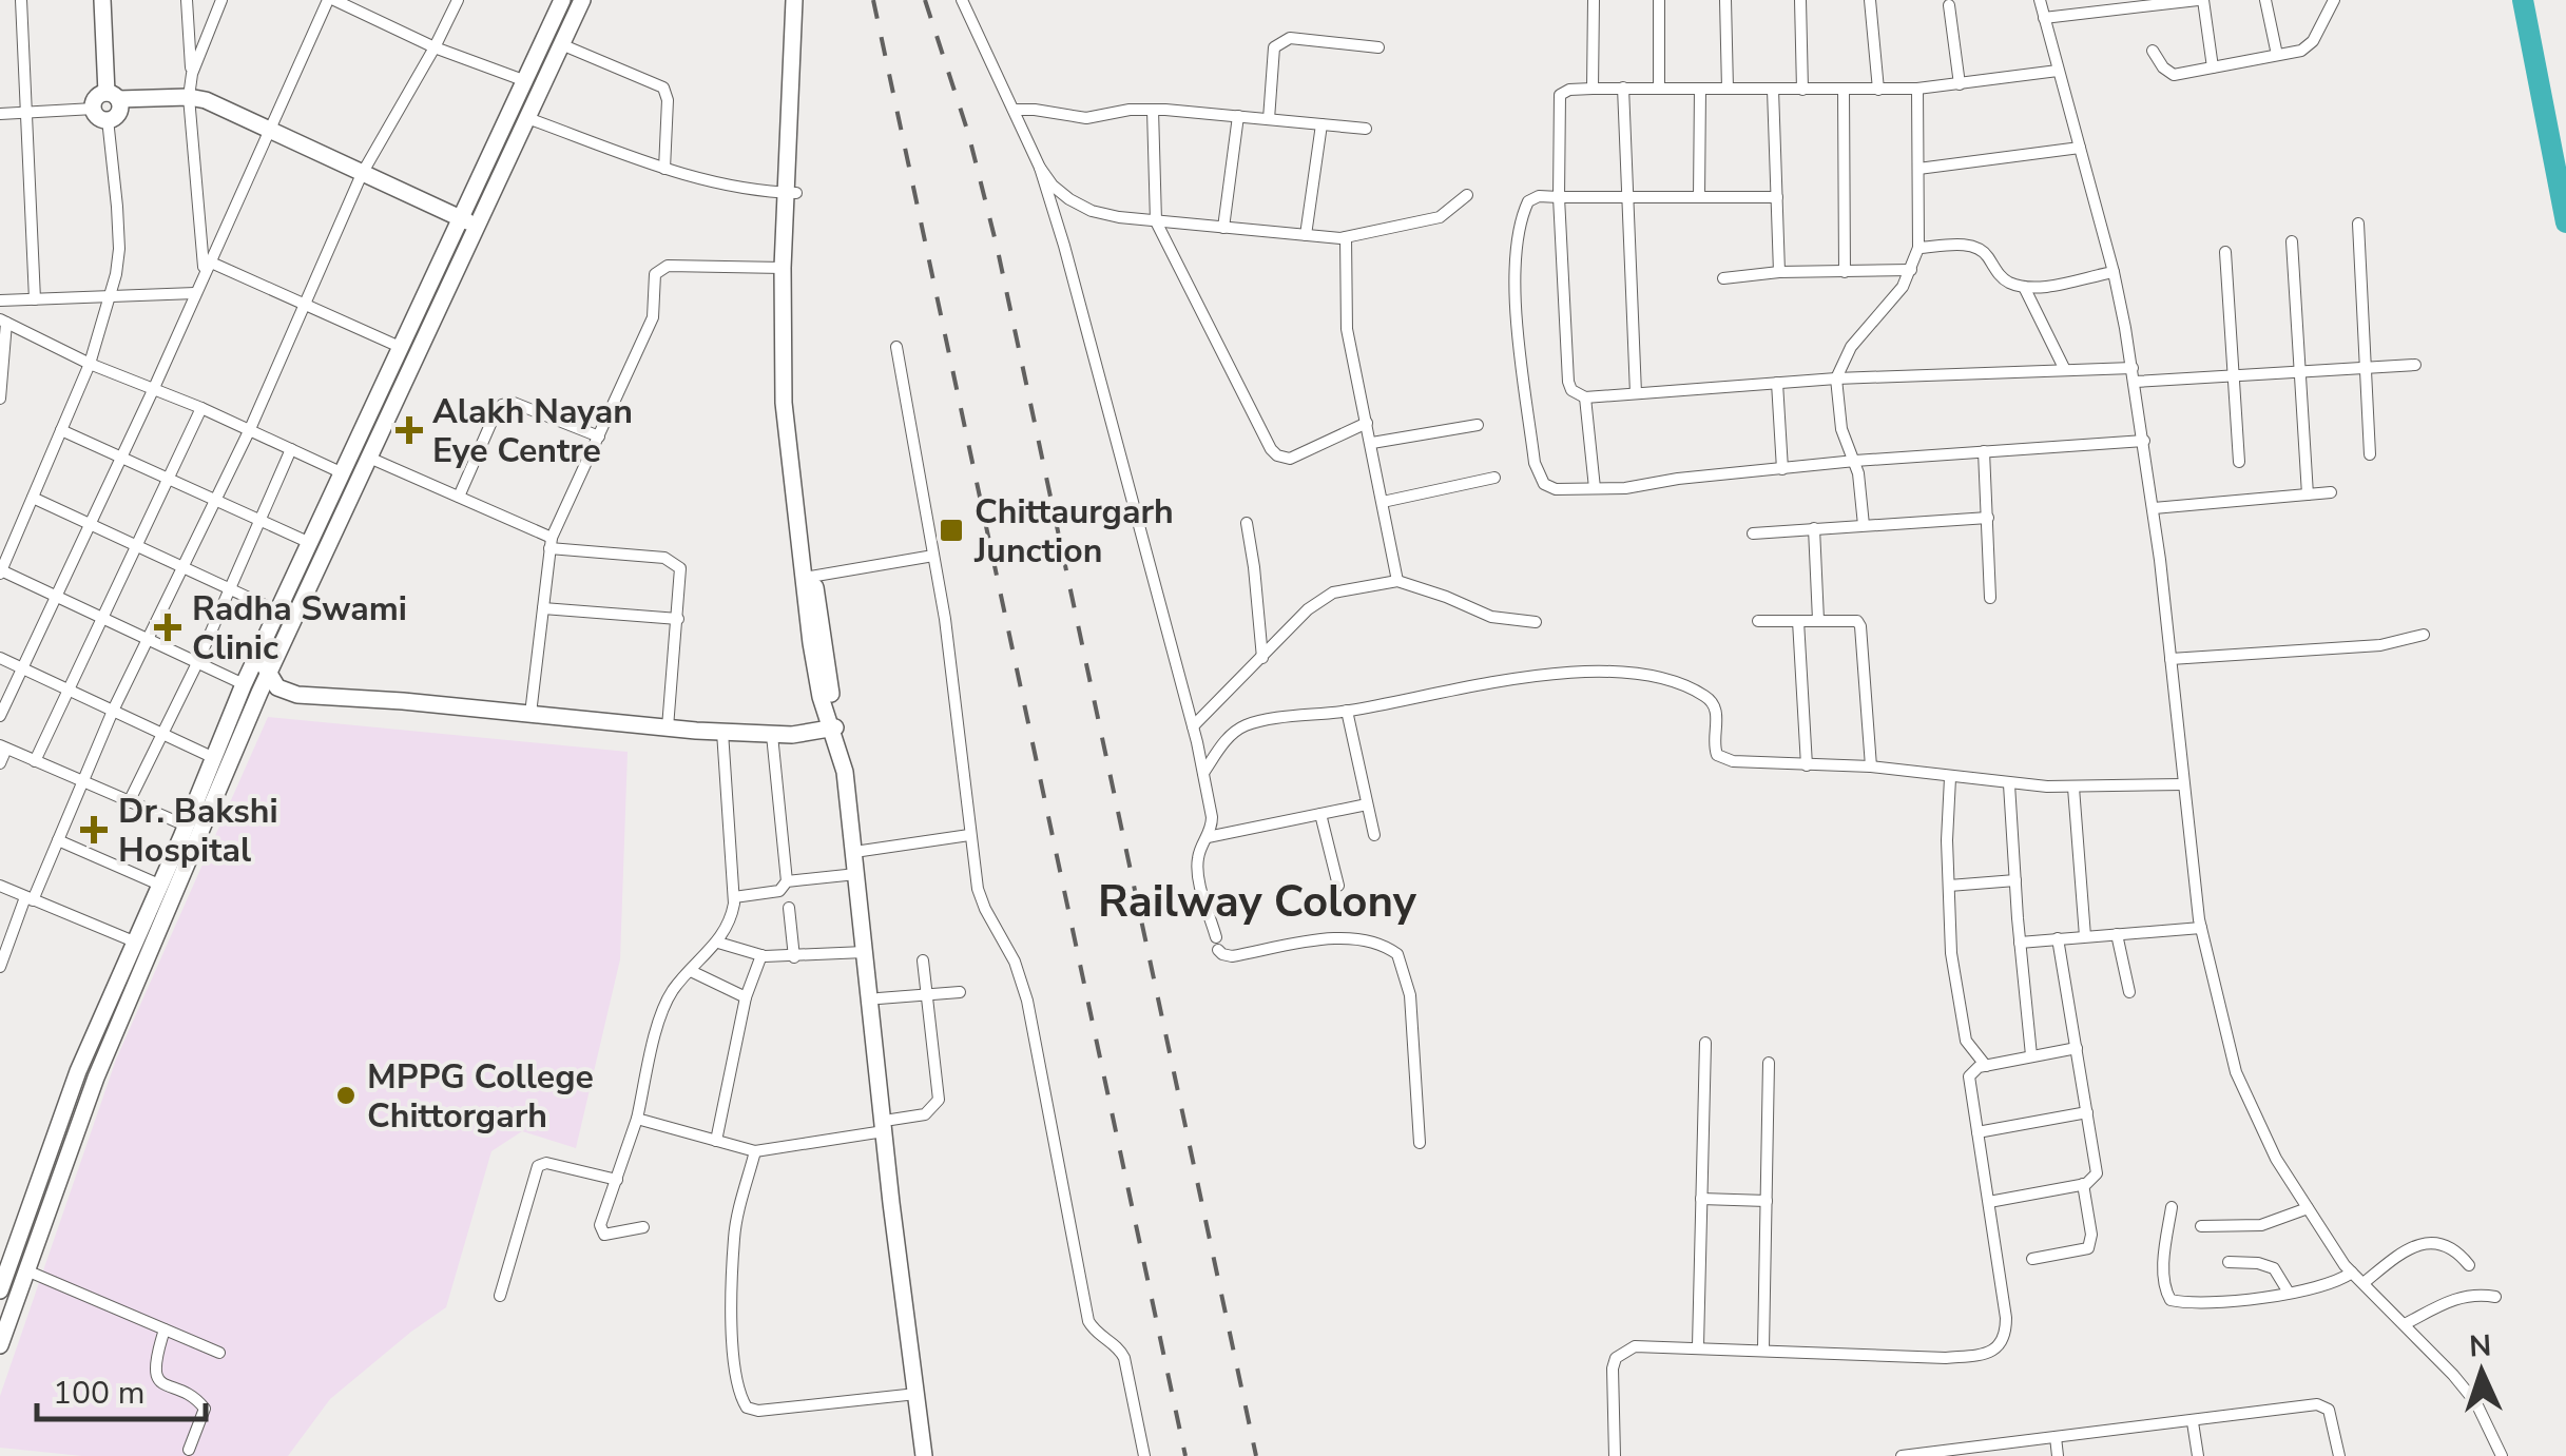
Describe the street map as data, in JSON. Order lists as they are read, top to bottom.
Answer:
{
  "districts": ["Railway Colony"],
  "places": {
    "health": ["Alakh Nayan Eye Centre", "Radha Swami Clinic", "Dr. Bakshi Hospital"],
    "transit": ["Chittaurgarh Junction"],
    "other": ["MPPG College Chittorgarh"]
  },
  "scale_bar": "100 m",
  "north": "top"
}
